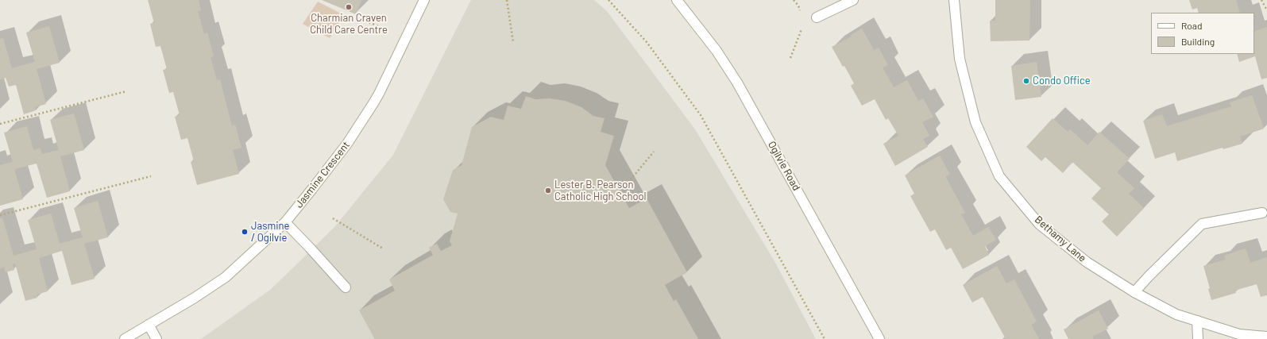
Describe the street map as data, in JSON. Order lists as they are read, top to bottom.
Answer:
{
  "streets": {
    "street": ["Ogilvie Road", "Jasmine Crescent", "Bethamy Lane"]
  },
  "places": [
    "Charmian Craven Child Care Centre",
    "Condo Office",
    "Lester B. Pearson Catholic High School",
    "Jasmine / Ogilvie"
  ],
  "legend": ["Road", "Building"]
}
